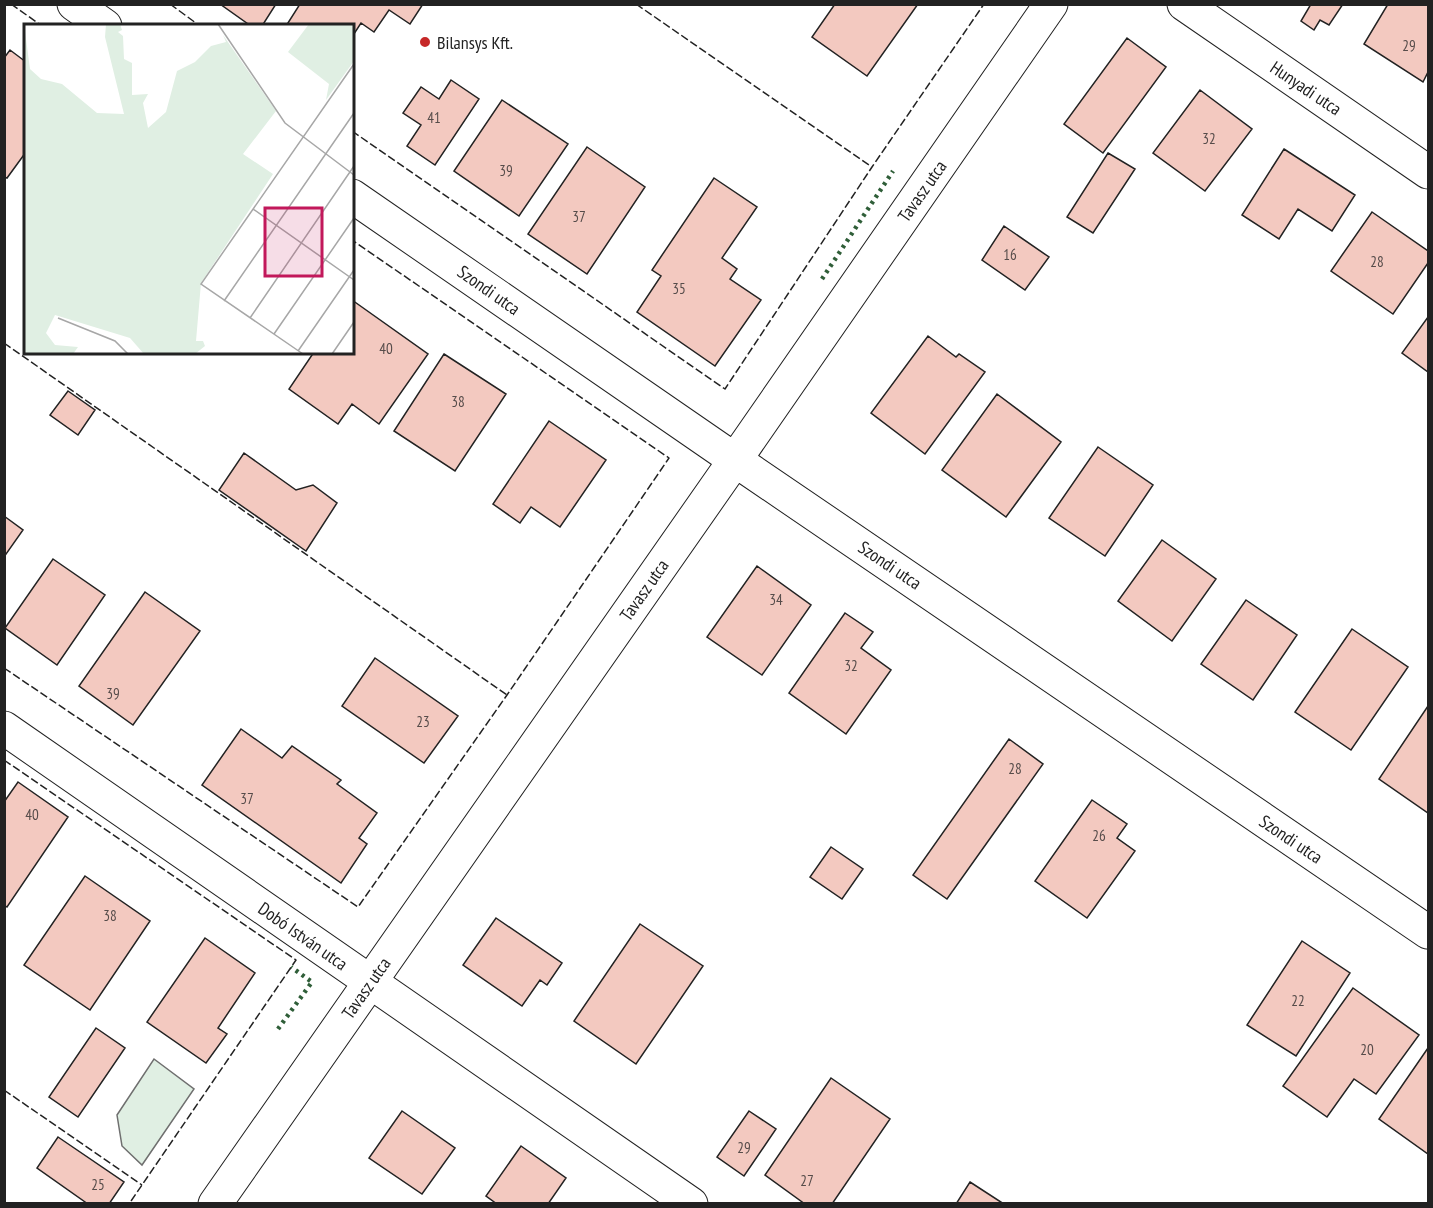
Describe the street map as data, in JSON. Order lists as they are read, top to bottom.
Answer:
{
  "streets": {
    "street": [
      "Hunyadi utca",
      "Tavasz utca",
      "Szondi utca",
      "Dobó István utca"
    ]
  },
  "crossings": [
    ["Tavasz utca", "Szondi utca"],
    ["Tavasz utca", "Dobó István utca"]
  ],
  "places": ["Bilansys Kft."],
  "house_numbers": [
    "29",
    "41",
    "32",
    "39",
    "37",
    "16",
    "28",
    "35",
    "40",
    "38",
    "34",
    "32",
    "39",
    "23",
    "28",
    "37",
    "40",
    "26",
    "38",
    "22",
    "20",
    "29",
    "27",
    "25"
  ]
}
